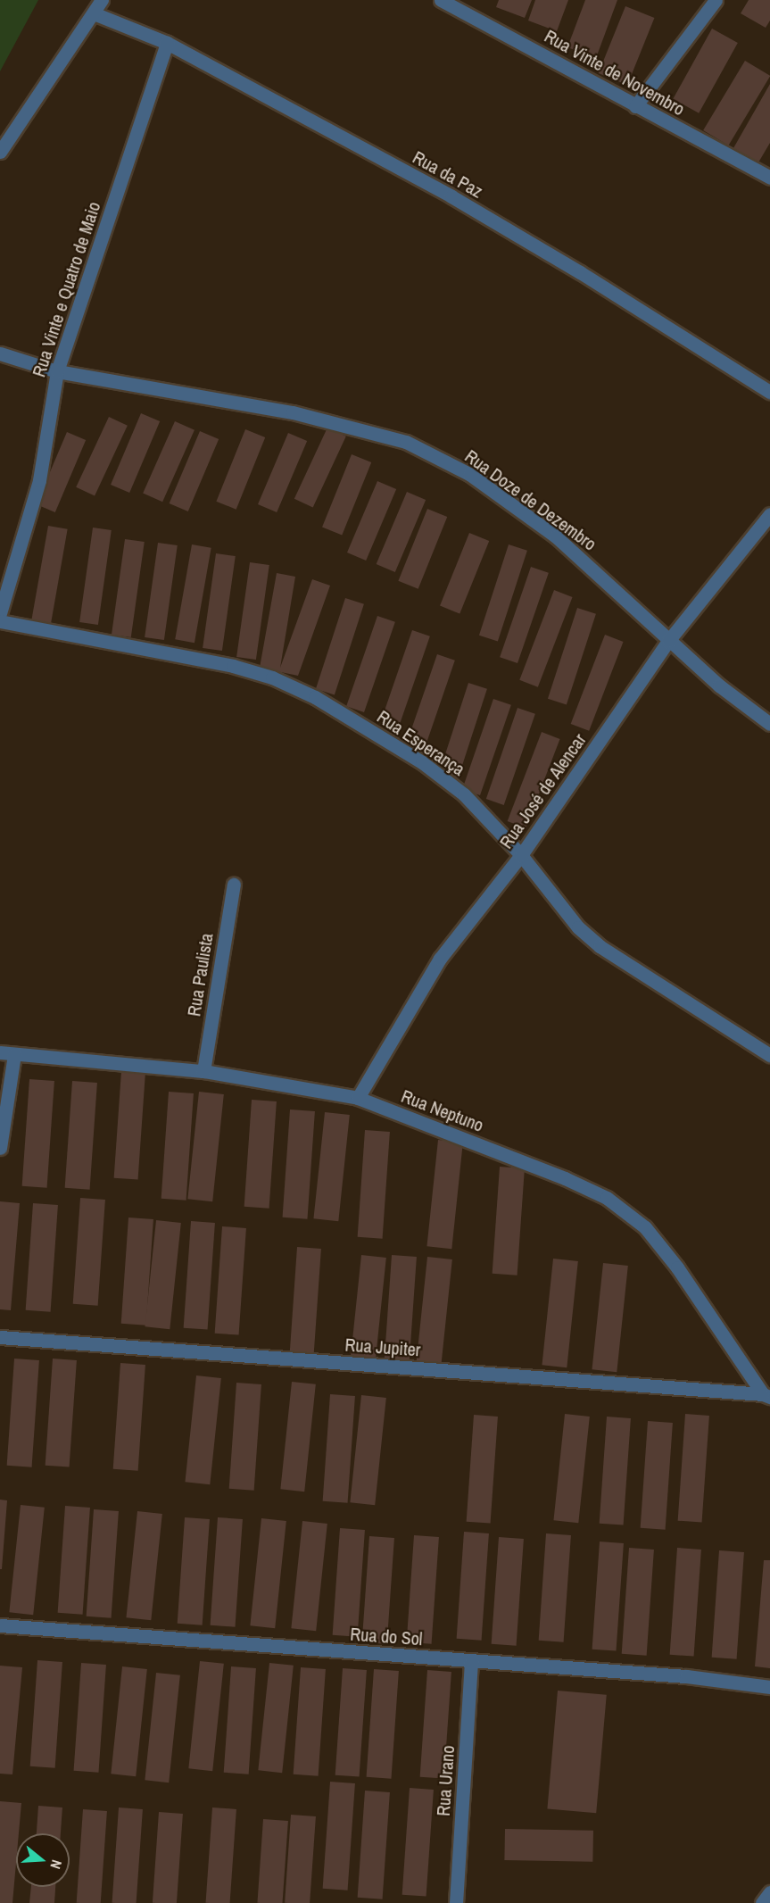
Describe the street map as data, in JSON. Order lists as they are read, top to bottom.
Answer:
{
  "streets": {
    "street": [
      "Rua Vinte de Novembro",
      "Rua da Paz",
      "Rua Vinte e Quatro de Maio",
      "Rua Doze de Dezembro",
      "Rua Esperança",
      "Rua José de Alencar",
      "Rua Paulista",
      "Rua Neptuno",
      "Rua Jupiter",
      "Rua do Sol",
      "Rua Urano"
    ]
  },
  "crossings": [
    ["Rua da Paz", "Rua Vinte e Quatro de Maio"],
    ["Rua Vinte e Quatro de Maio", "Rua Doze de Dezembro"],
    ["Rua Doze de Dezembro", "Rua José de Alencar"],
    ["Rua Esperança", "Rua José de Alencar"],
    ["Rua José de Alencar", "Rua Neptuno"],
    ["Rua Paulista", "Rua Neptuno"],
    ["Rua Neptuno", "Rua Jupiter"],
    ["Rua do Sol", "Rua Urano"]
  ],
  "north": "right"
}
